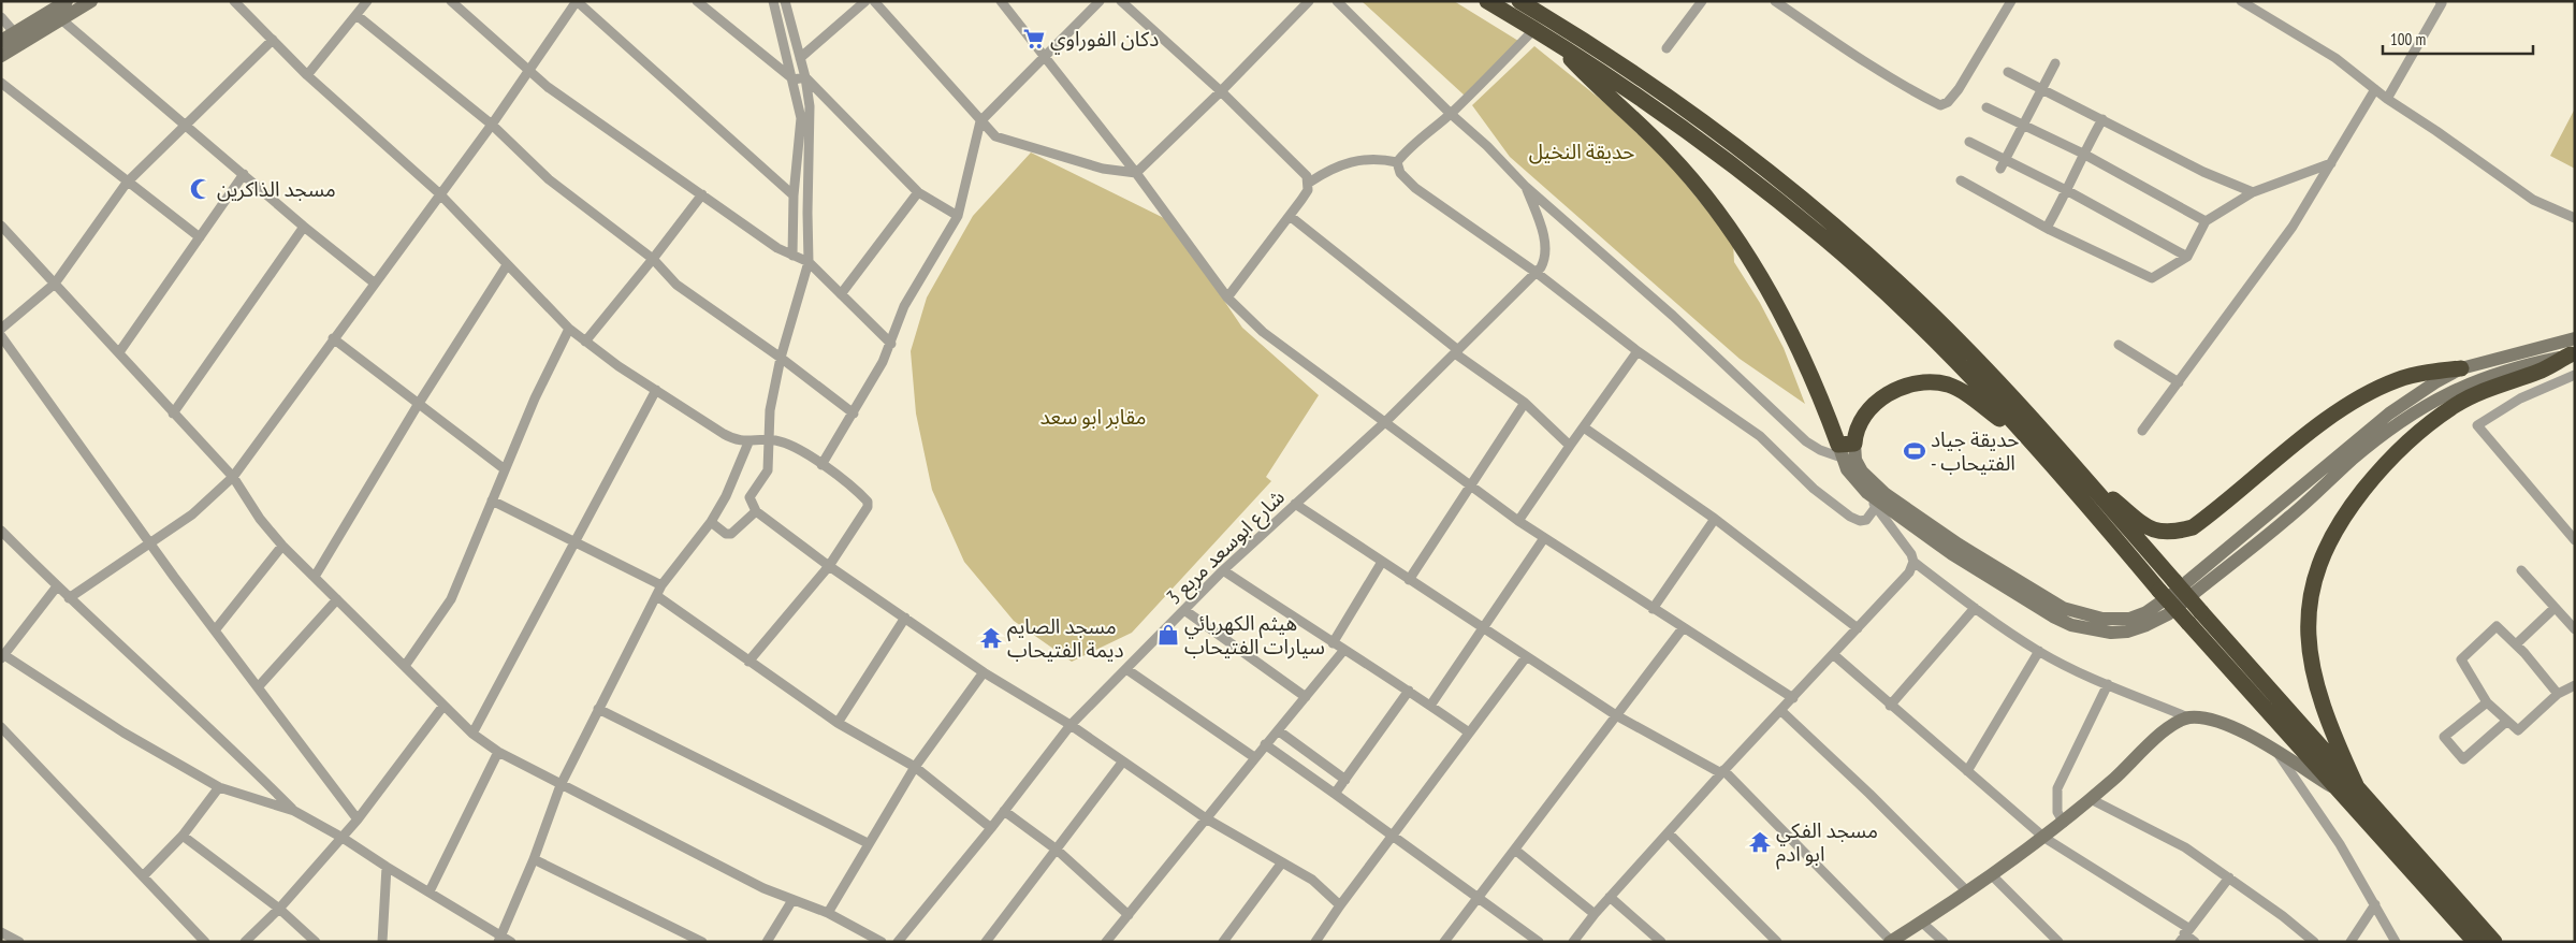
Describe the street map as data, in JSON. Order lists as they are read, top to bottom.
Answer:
{
  "streets": {
    "street": ["شارع ابوسعد مربع 3"]
  },
  "parks": ["حديقة النخيل", "مقابر ابو سعد"],
  "places": {
    "supermarket": ["دكان الفوراوي"],
    "mosque": ["مسجد الذاكرين"],
    "sports": ["حديقة جياد - الفتيحاب"],
    "shop": ["هيثم الكهربائي سيارات الفتيحاب"],
    "temple": ["مسجد الصايم ديمة الفتيحاب", "مسجد الفكي ابو ادم"]
  },
  "scale_bar": "100 m"
}
